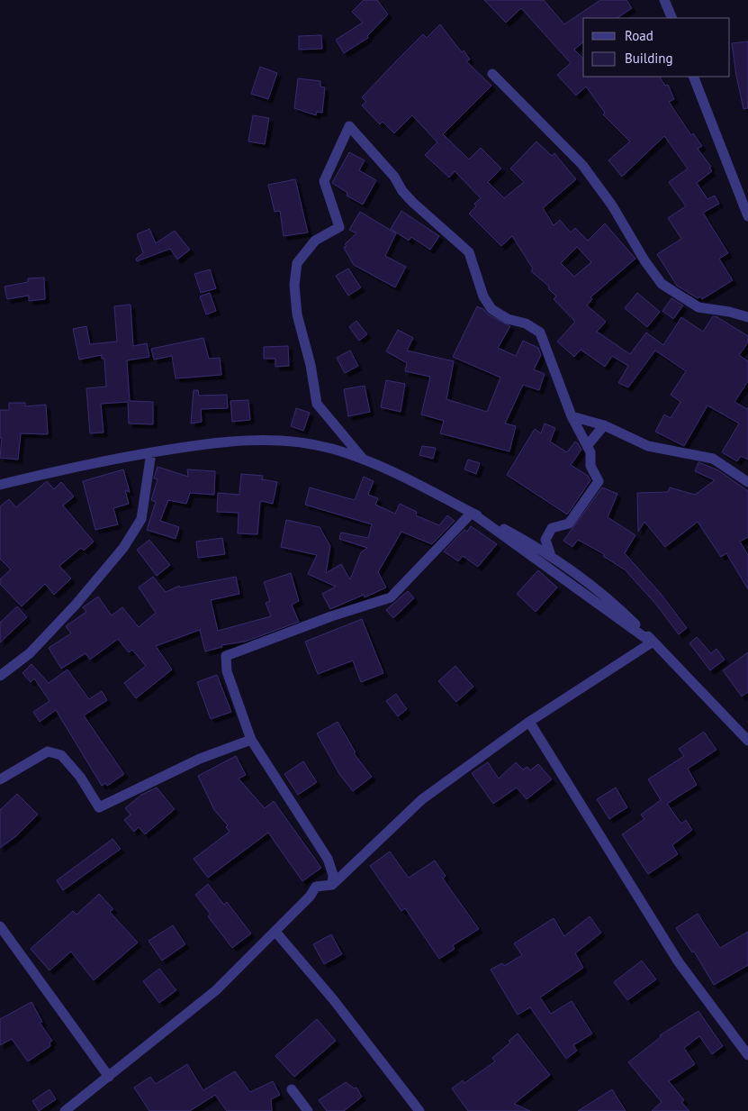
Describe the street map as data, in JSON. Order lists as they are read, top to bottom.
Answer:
{
  "legend": ["Road", "Building"]
}
